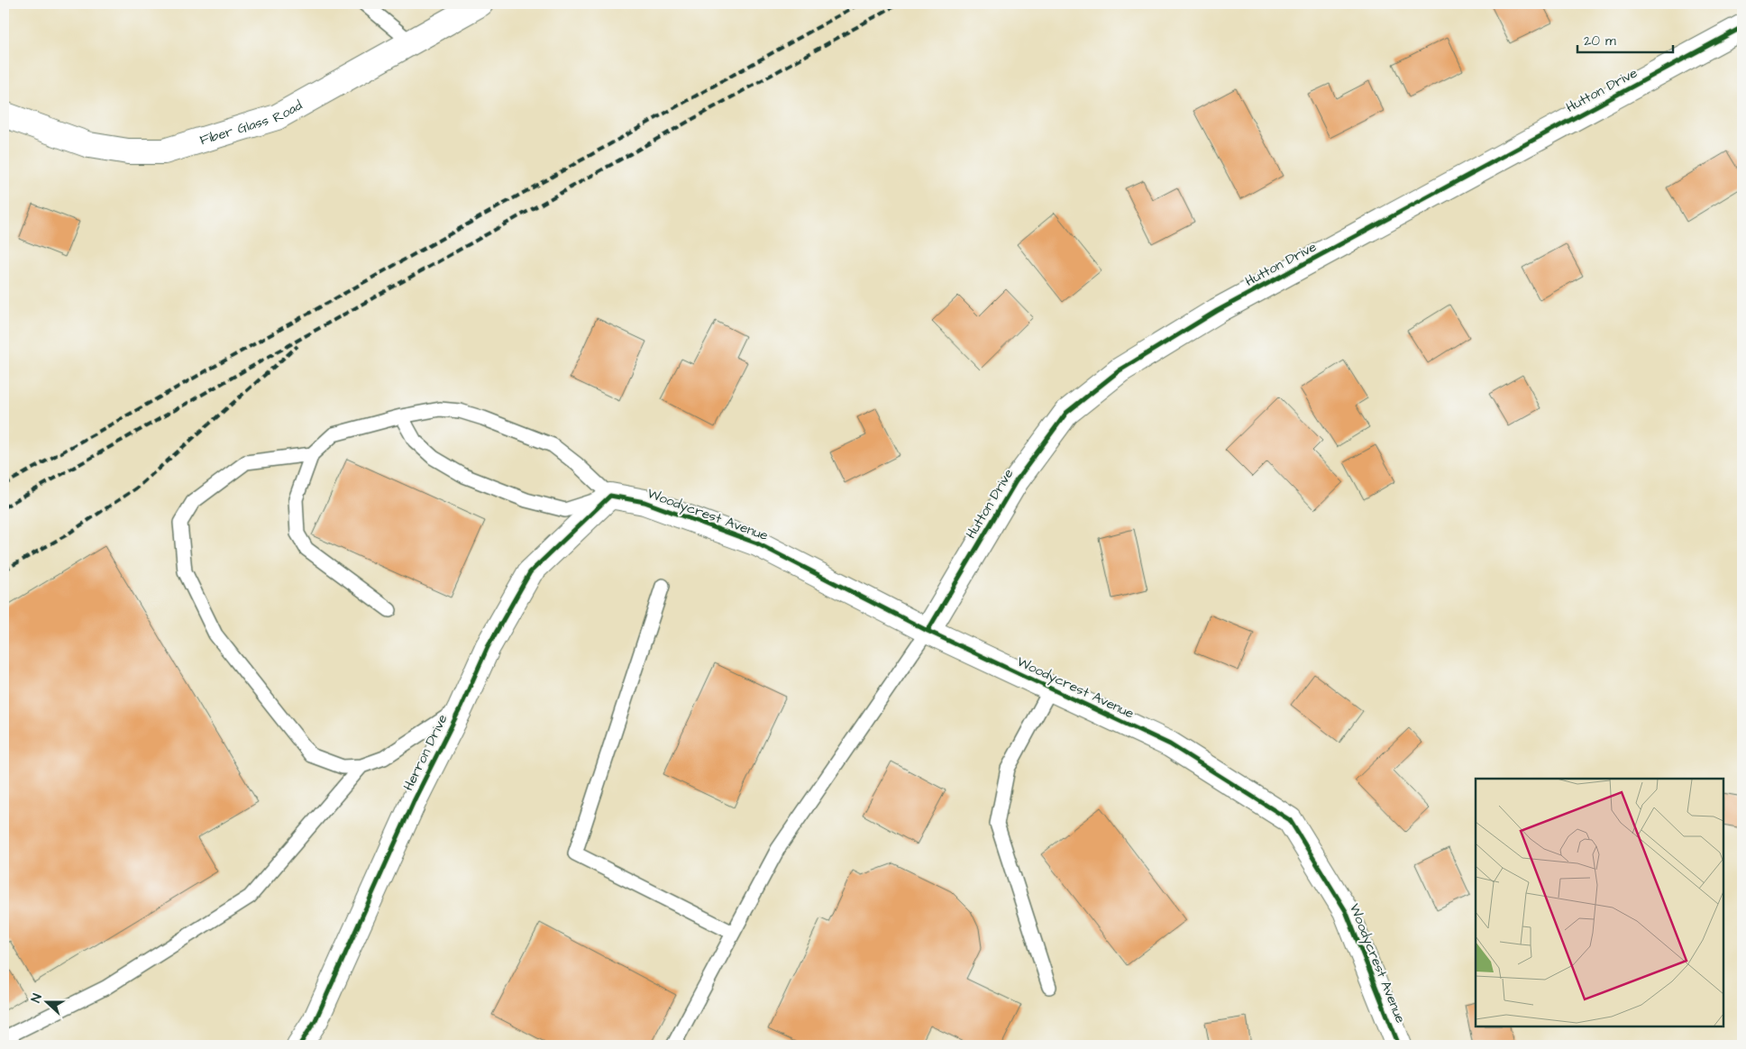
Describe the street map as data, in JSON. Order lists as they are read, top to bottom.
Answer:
{
  "streets": {
    "street": [
      "Hutton Drive",
      "Fiber Glass Road",
      "Woodycrest Avenue",
      "Herron Drive"
    ]
  },
  "crossings": [
    ["Hutton Drive", "Woodycrest Avenue"],
    ["Woodycrest Avenue", "Herron Drive"]
  ],
  "scale_bar": "20 m",
  "north": "left"
}
